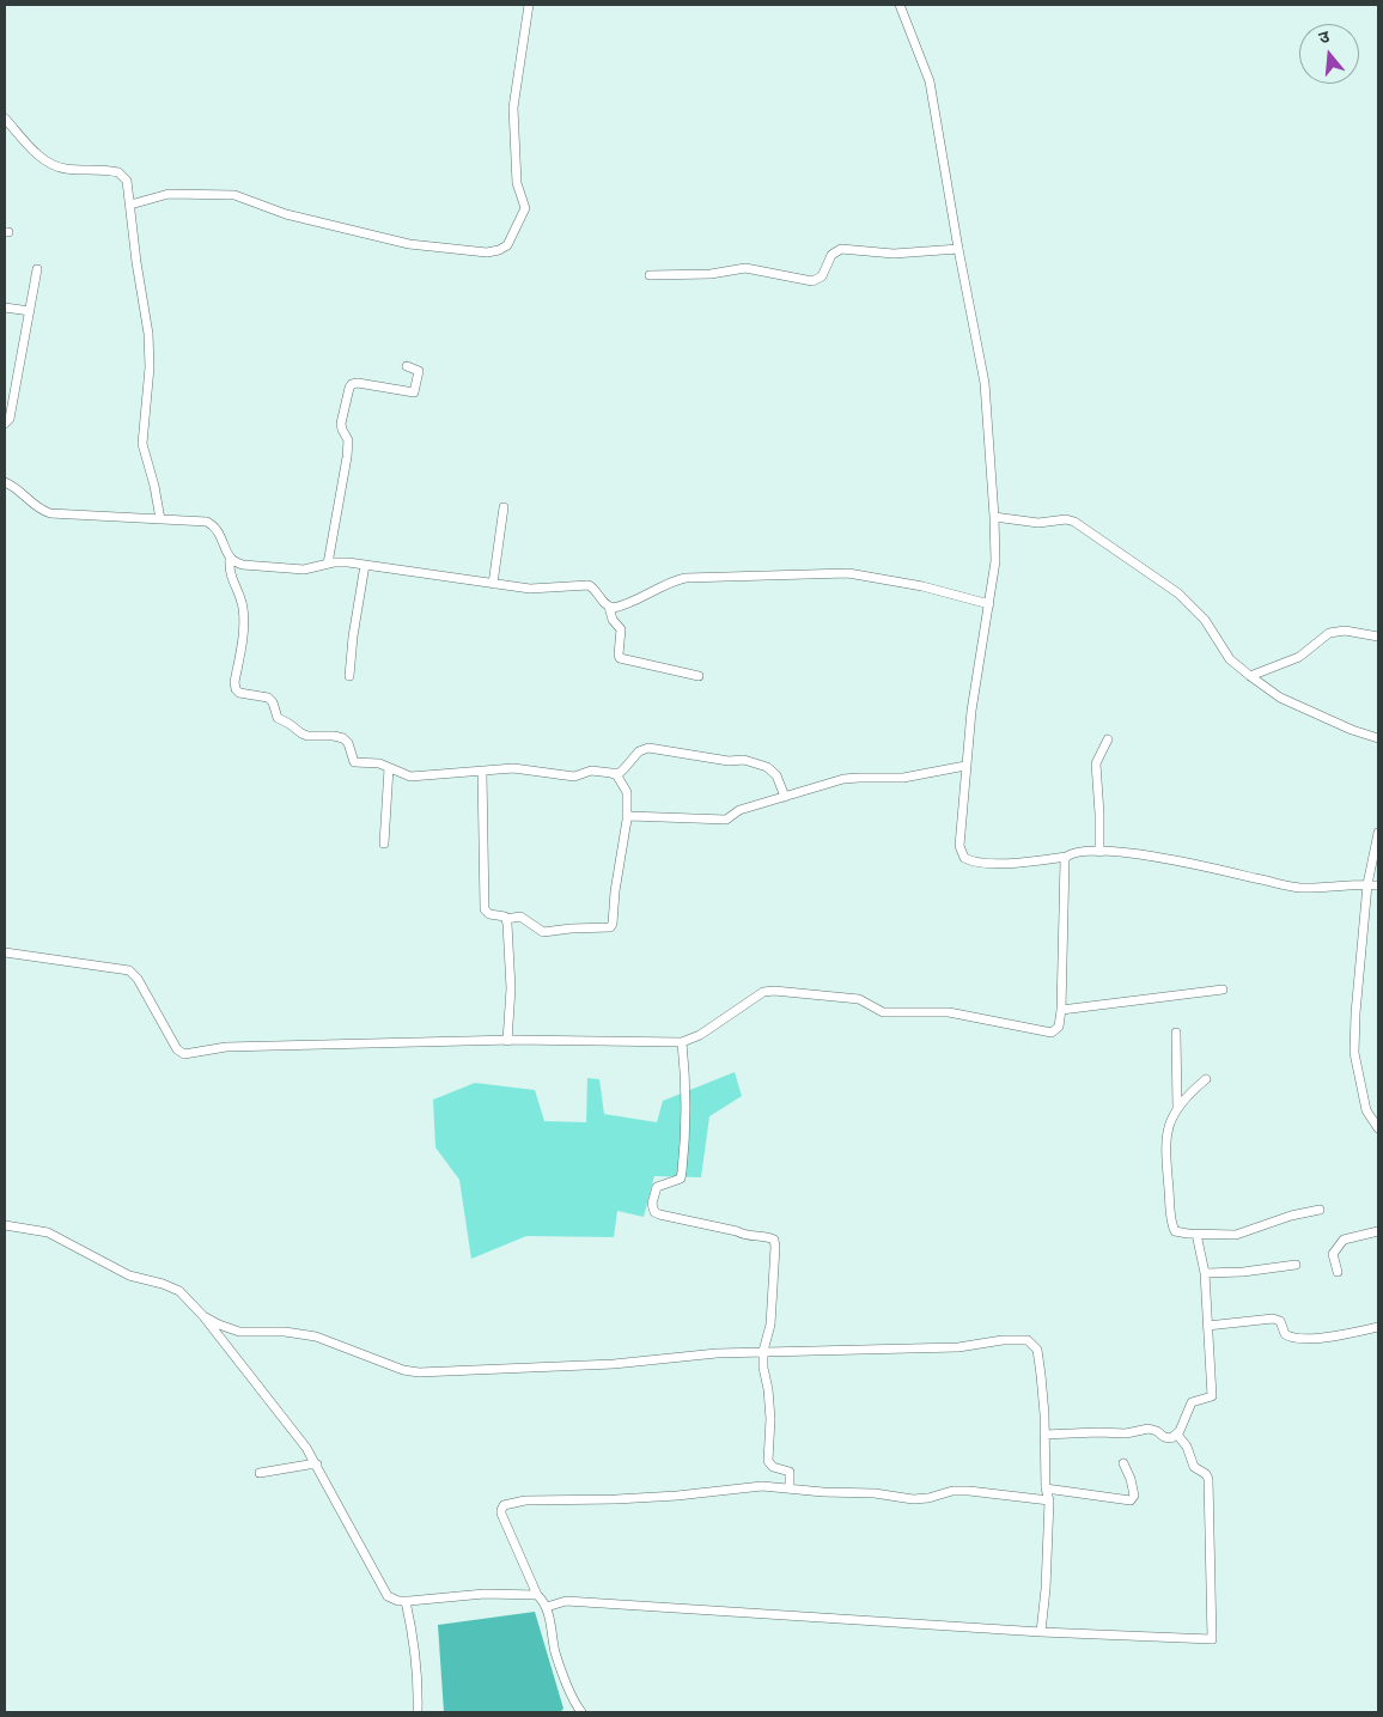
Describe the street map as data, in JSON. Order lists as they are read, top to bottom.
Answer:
{
  "north": "top"
}
